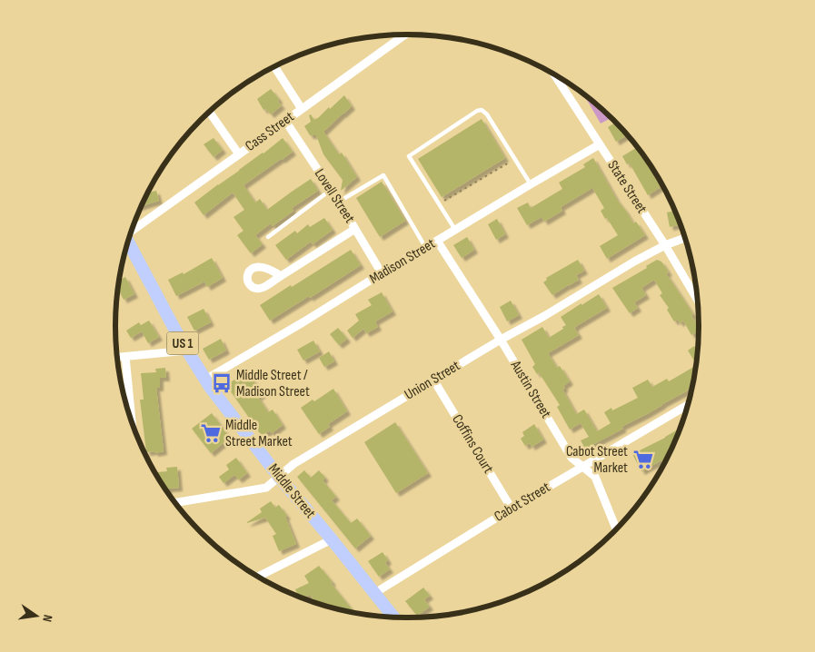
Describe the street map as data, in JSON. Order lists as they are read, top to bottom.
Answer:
{
  "streets": {
    "main road": ["US 1", "Middle Street"],
    "street": [
      "Cass Street",
      "State Street",
      "Lovell Street",
      "Madison Street",
      "Union Street",
      "Austin Street",
      "Coffins Court",
      "Cabot Street"
    ]
  },
  "crossings": [
    ["Cass Street", "Lovell Street"],
    ["State Street", "Madison Street"],
    ["State Street", "Union Street"],
    ["Lovell Street", "Madison Street"],
    ["Madison Street", "Austin Street"],
    ["Madison Street", "Middle Street"],
    ["Union Street", "Austin Street"],
    ["Union Street", "Coffins Court"],
    ["Union Street", "Middle Street"],
    ["Austin Street", "Cabot Street"],
    ["Coffins Court", "Cabot Street"],
    ["Middle Street", "Cabot Street"]
  ],
  "places": {
    "bus stop": ["Middle Street / Madison Street"],
    "supermarket": ["Middle Street Market", "Cabot Street Market"]
  },
  "north": "right"
}
